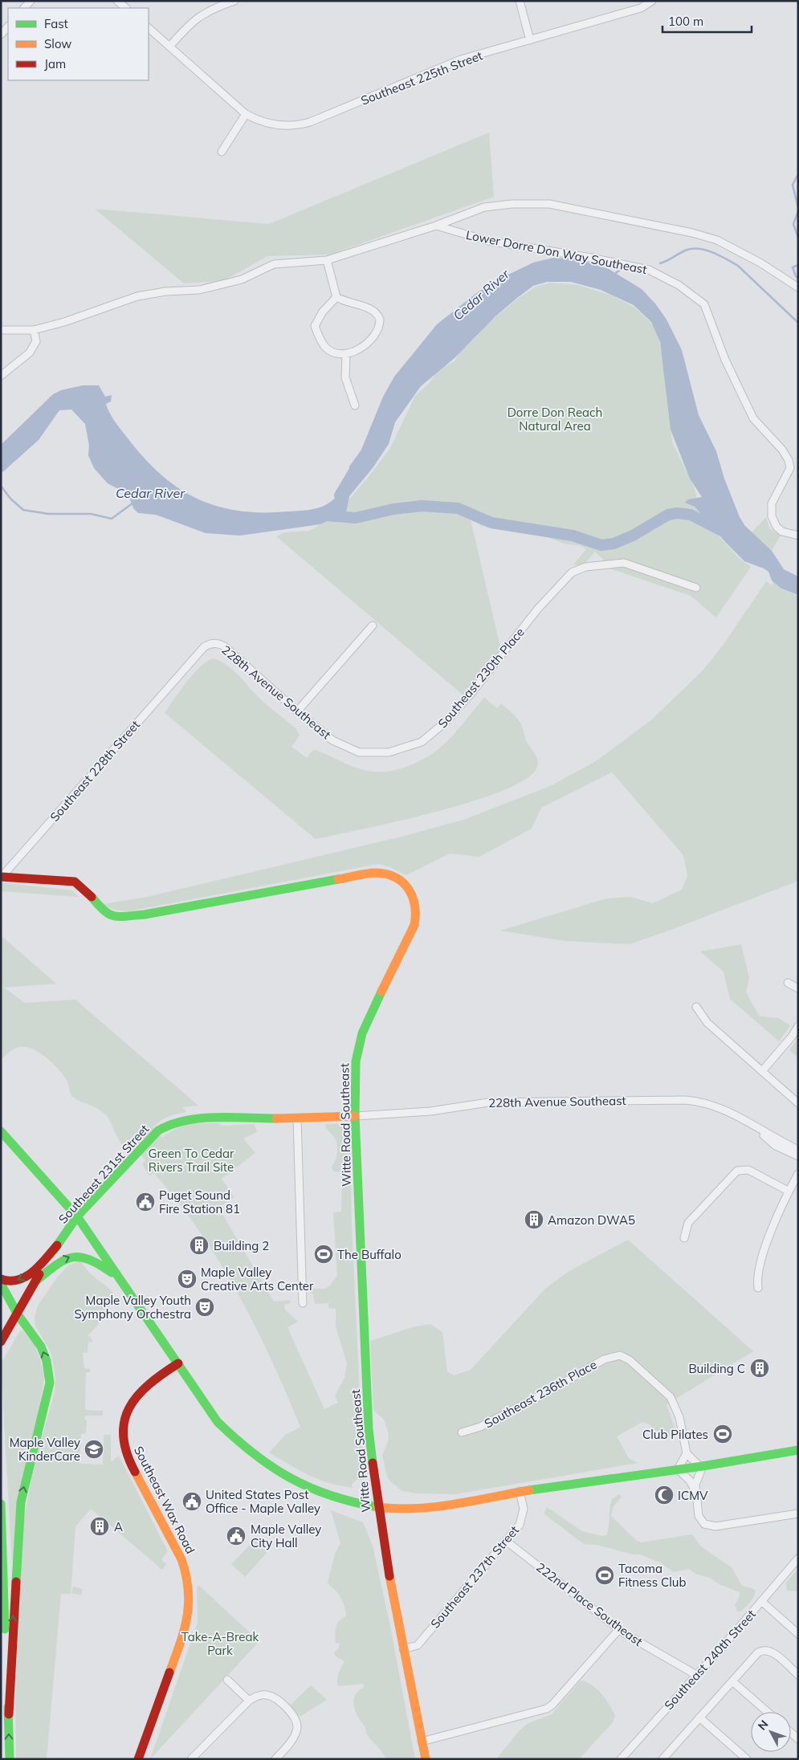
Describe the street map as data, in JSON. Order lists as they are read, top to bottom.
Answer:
{
  "streets": {
    "main road": ["Witte Road Southeast", "Southeast 231st Street", "Southeast Wax Road"],
    "street": [
      "Southeast 225th Street",
      "Lower Dorre Don Way Southeast",
      "Southeast 230th Place",
      "228th Avenue Southeast",
      "Southeast 228th Street",
      "Southeast 236th Place",
      "Southeast 237th Street",
      "222nd Place Southeast",
      "Southeast 240th Street"
    ]
  },
  "crossings": [
    ["Southeast 230th Place", "228th Avenue Southeast"],
    ["228th Avenue Southeast", "Southeast 228th Street"],
    ["228th Avenue Southeast", "Witte Road Southeast"],
    ["228th Avenue Southeast", "Southeast 231st Street"],
    ["Southeast 228th Street", "Witte Road Southeast"],
    ["Witte Road Southeast", "Southeast 231st Street"],
    ["Witte Road Southeast", "Southeast 237th Street"],
    ["Southeast 237th Street", "222nd Place Southeast"],
    ["222nd Place Southeast", "Southeast 240th Street"]
  ],
  "water": ["Cedar River"],
  "parks": ["Dorre Don Reach Natural Area", "Green To Cedar Rivers Trail Site", "Take-A-Break Park"],
  "places": {
    "public building": ["Puget Sound Fire Station 81", "United States Post Office - Maple Valley", "Maple Valley City Hall"],
    "building": [
      "Amazon DWA5",
      "Building 2",
      "Building C",
      "A"
    ],
    "sports": ["The Buffalo", "Club Pilates", "Tacoma Fitness Club"],
    "theatre": ["Maple Valley Creative Arts Center", "Maple Valley Youth Symphony Orchestra"],
    "school or university": ["Maple Valley KinderCare"],
    "mosque": ["ICMV"]
  },
  "legend": ["Fast", "Slow", "Jam"],
  "scale_bar": "100 m",
  "north": "top left"
}
